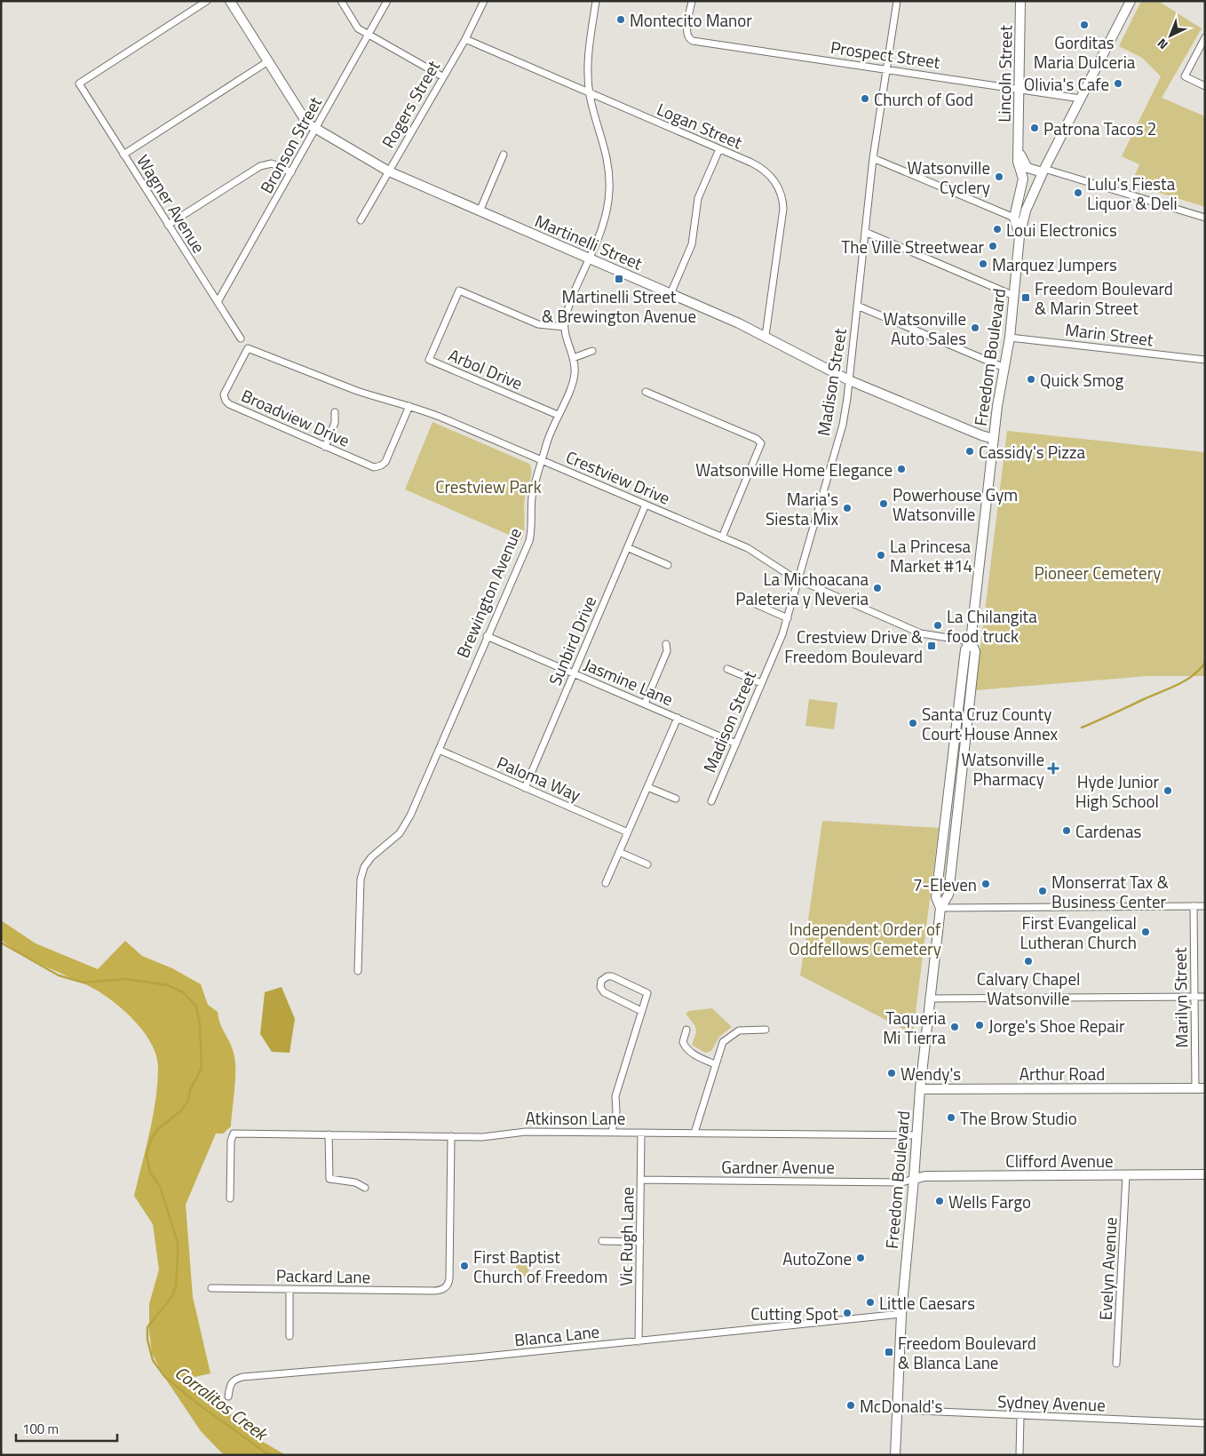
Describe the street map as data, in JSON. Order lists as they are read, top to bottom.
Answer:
{
  "streets": {
    "street": [
      "Prospect Street",
      "Lincoln Street",
      "Rogers Street",
      "Logan Street",
      "Bronson Street",
      "Wagner Avenue",
      "Martinelli Street",
      "Marin Street",
      "Freedom Boulevard",
      "Arbol Drive",
      "Madison Street",
      "Broadview Drive",
      "Crestview Drive",
      "Brewington Avenue",
      "Sunbird Drive",
      "Jasmine Lane",
      "Paloma Way",
      "Marilyn Street",
      "Arthur Road",
      "Atkinson Lane",
      "Clifford Avenue",
      "Gardner Avenue",
      "Vic Rugh Lane",
      "Evelyn Avenue",
      "Packard Lane",
      "Blanca Lane",
      "Sydney Avenue"
    ]
  },
  "crossings": [
    ["Prospect Street", "Lincoln Street"],
    ["Prospect Street", "Freedom Boulevard"],
    ["Prospect Street", "Madison Street"],
    ["Lincoln Street", "Freedom Boulevard"],
    ["Rogers Street", "Logan Street"],
    ["Rogers Street", "Martinelli Street"],
    ["Logan Street", "Martinelli Street"],
    ["Bronson Street", "Wagner Avenue"],
    ["Bronson Street", "Martinelli Street"],
    ["Martinelli Street", "Freedom Boulevard"],
    ["Martinelli Street", "Madison Street"],
    ["Marin Street", "Freedom Boulevard"],
    ["Freedom Boulevard", "Crestview Drive"],
    ["Freedom Boulevard", "Arthur Road"],
    ["Freedom Boulevard", "Atkinson Lane"],
    ["Freedom Boulevard", "Clifford Avenue"],
    ["Freedom Boulevard", "Gardner Avenue"],
    ["Freedom Boulevard", "Blanca Lane"],
    ["Freedom Boulevard", "Sydney Avenue"],
    ["Arbol Drive", "Brewington Avenue"],
    ["Madison Street", "Crestview Drive"],
    ["Madison Street", "Jasmine Lane"],
    ["Broadview Drive", "Crestview Drive"],
    ["Crestview Drive", "Brewington Avenue"],
    ["Crestview Drive", "Sunbird Drive"],
    ["Brewington Avenue", "Jasmine Lane"],
    ["Brewington Avenue", "Paloma Way"],
    ["Sunbird Drive", "Jasmine Lane"],
    ["Sunbird Drive", "Paloma Way"],
    ["Marilyn Street", "Arthur Road"],
    ["Atkinson Lane", "Vic Rugh Lane"],
    ["Atkinson Lane", "Packard Lane"],
    ["Clifford Avenue", "Gardner Avenue"],
    ["Clifford Avenue", "Evelyn Avenue"],
    ["Gardner Avenue", "Vic Rugh Lane"],
    ["Vic Rugh Lane", "Blanca Lane"]
  ],
  "water": ["Corralitos Creek"],
  "parks": ["Crestview Park", "Pioneer Cemetery", "Independent Order of Oddfellows Cemetery"],
  "places": {
    "other": [
      "Montecito Manor",
      "Gorditas Maria Dulceria",
      "Olivia's Cafe",
      "Church of God",
      "Patrona Tacos 2",
      "Watsonville Cyclery",
      "Lulu's Fiesta Liquor & Deli",
      "Loui Electronics",
      "The Ville Streetwear",
      "Marquez Jumpers",
      "Watsonville Auto Sales",
      "Quick Smog",
      "Cassidy's Pizza",
      "Watsonville Home Elegance",
      "Powerhouse Gym Watsonville",
      "Maria's Siesta Mix",
      "La Princesa Market #14",
      "La Michoacana Paleteria y Neveria",
      "La Chilangita food truck",
      "Santa Cruz County Court House Annex",
      "Hyde Junior High School",
      "Cardenas",
      "7-Eleven",
      "Monserrat Tax & Business Center",
      "First Evangelical Lutheran Church",
      "Calvary Chapel Watsonville",
      "Jorge's Shoe Repair",
      "Taqueria Mi Tierra",
      "Wendy's",
      "The Brow Studio",
      "Wells Fargo",
      "AutoZone",
      "First Baptist Church of Freedom",
      "Little Caesars",
      "Cutting Spot",
      "McDonald's"
    ],
    "transit": [
      "Martinelli Street & Brewington Avenue",
      "Freedom Boulevard & Marin Street",
      "Crestview Drive & Freedom Boulevard",
      "Freedom Boulevard & Blanca Lane"
    ],
    "health": ["Watsonville Pharmacy"]
  },
  "scale_bar": "100 m",
  "north": "bottom left"
}
